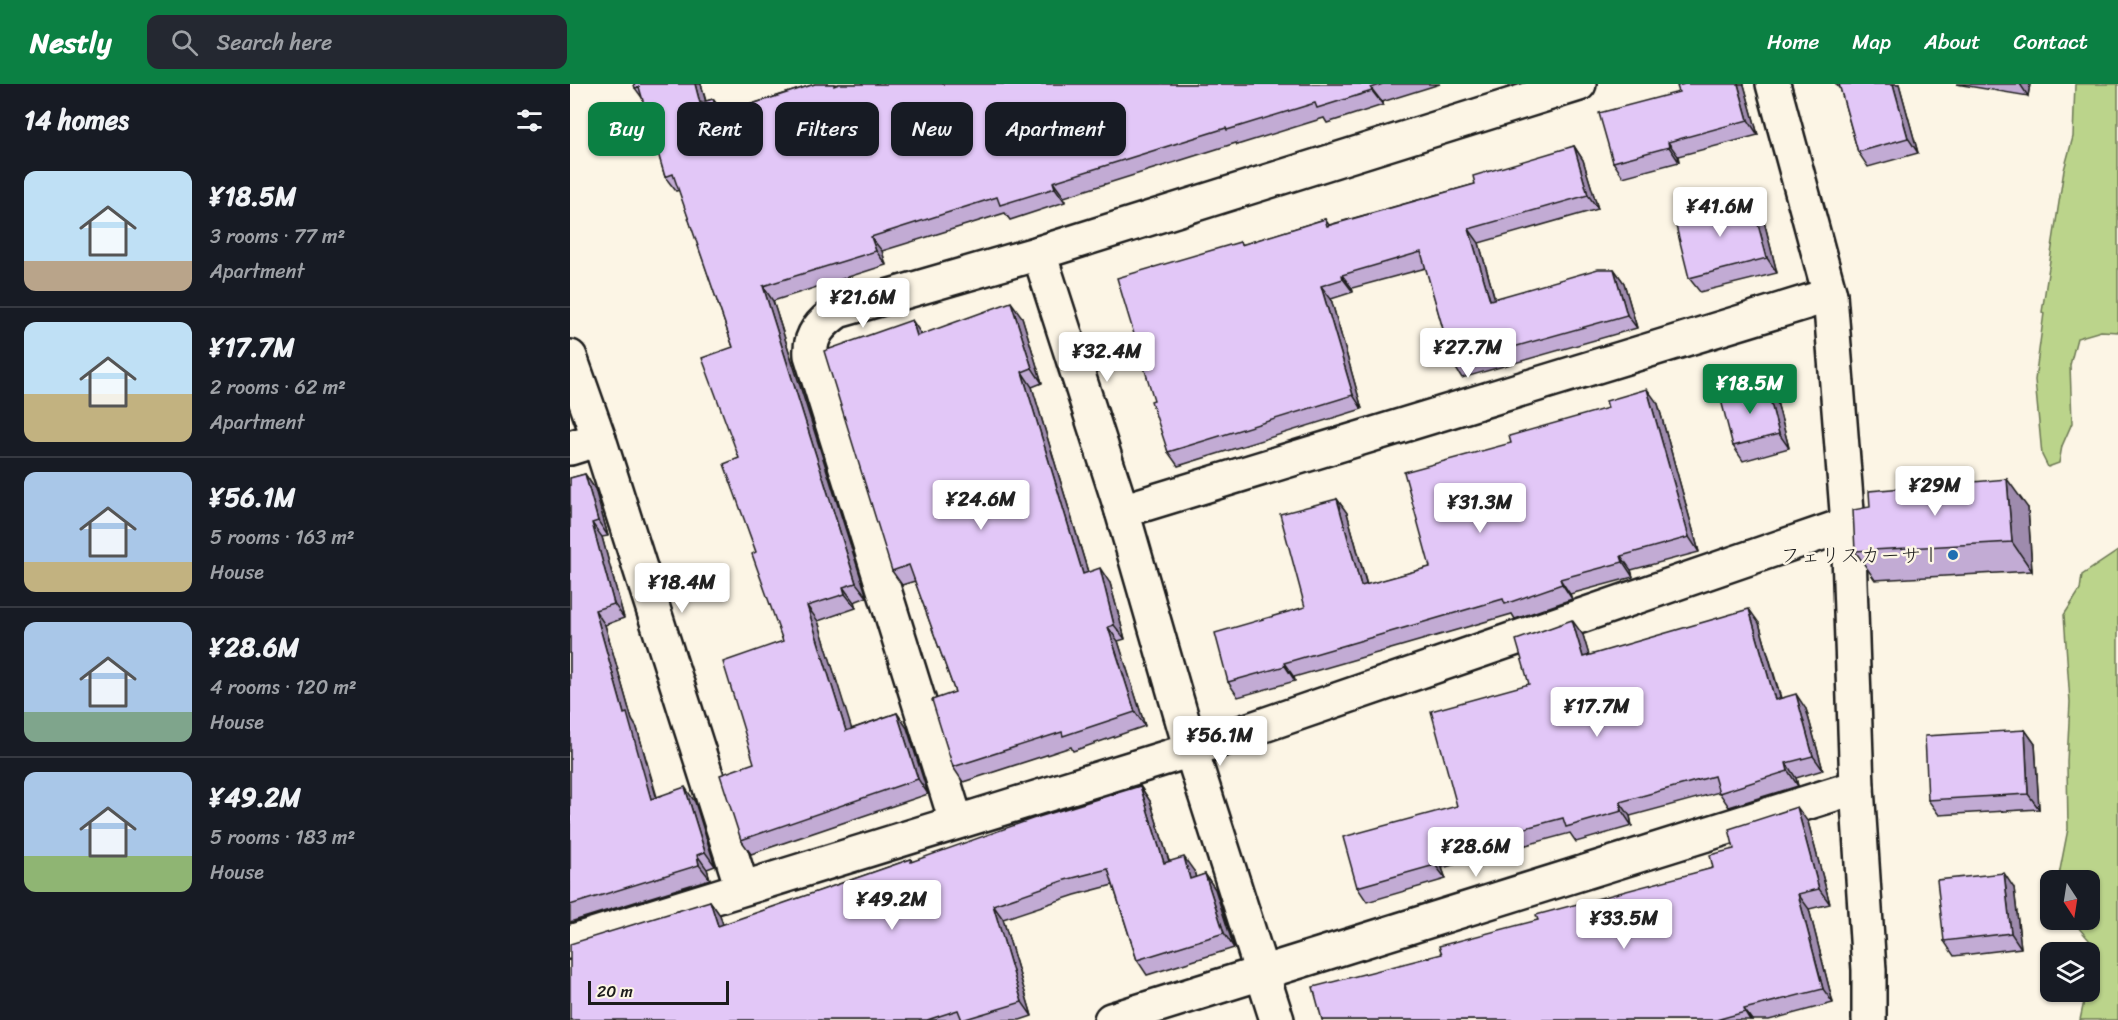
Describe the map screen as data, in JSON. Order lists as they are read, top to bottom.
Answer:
{
  "places": ["フェリスカーサⅠ"],
  "scale_bar": "20 m",
  "north": "bottom",
  "page": {
    "header": "Nestly",
    "search": "Search here",
    "nav": [
      "Home",
      "Map",
      "About",
      "Contact"
    ],
    "heading": "14 homes",
    "chip": [
      "Buy",
      "Rent",
      "Filters",
      "New",
      "Apartment"
    ],
    "list": [
      {
        "name": "¥18.5M",
        "note": "3 rooms · 77 m² · Apartment"
      },
      {
        "name": "¥17.7M",
        "note": "2 rooms · 62 m² · Apartment"
      },
      {
        "name": "¥56.1M",
        "note": "5 rooms · 163 m² · House"
      },
      {
        "name": "¥28.6M",
        "note": "4 rooms · 120 m² · House"
      },
      {
        "name": "¥49.2M",
        "note": "5 rooms · 183 m² · House"
      }
    ],
    "price": [
      "¥41.6M",
      "¥21.6M",
      "¥27.7M",
      "¥32.4M",
      "¥18.5M",
      "¥29M",
      "¥24.6M",
      "¥31.3M",
      "¥18.4M",
      "¥17.7M",
      "¥56.1M",
      "¥28.6M",
      "¥49.2M",
      "¥33.5M"
    ],
    "scale": "20 m"
  }
}
